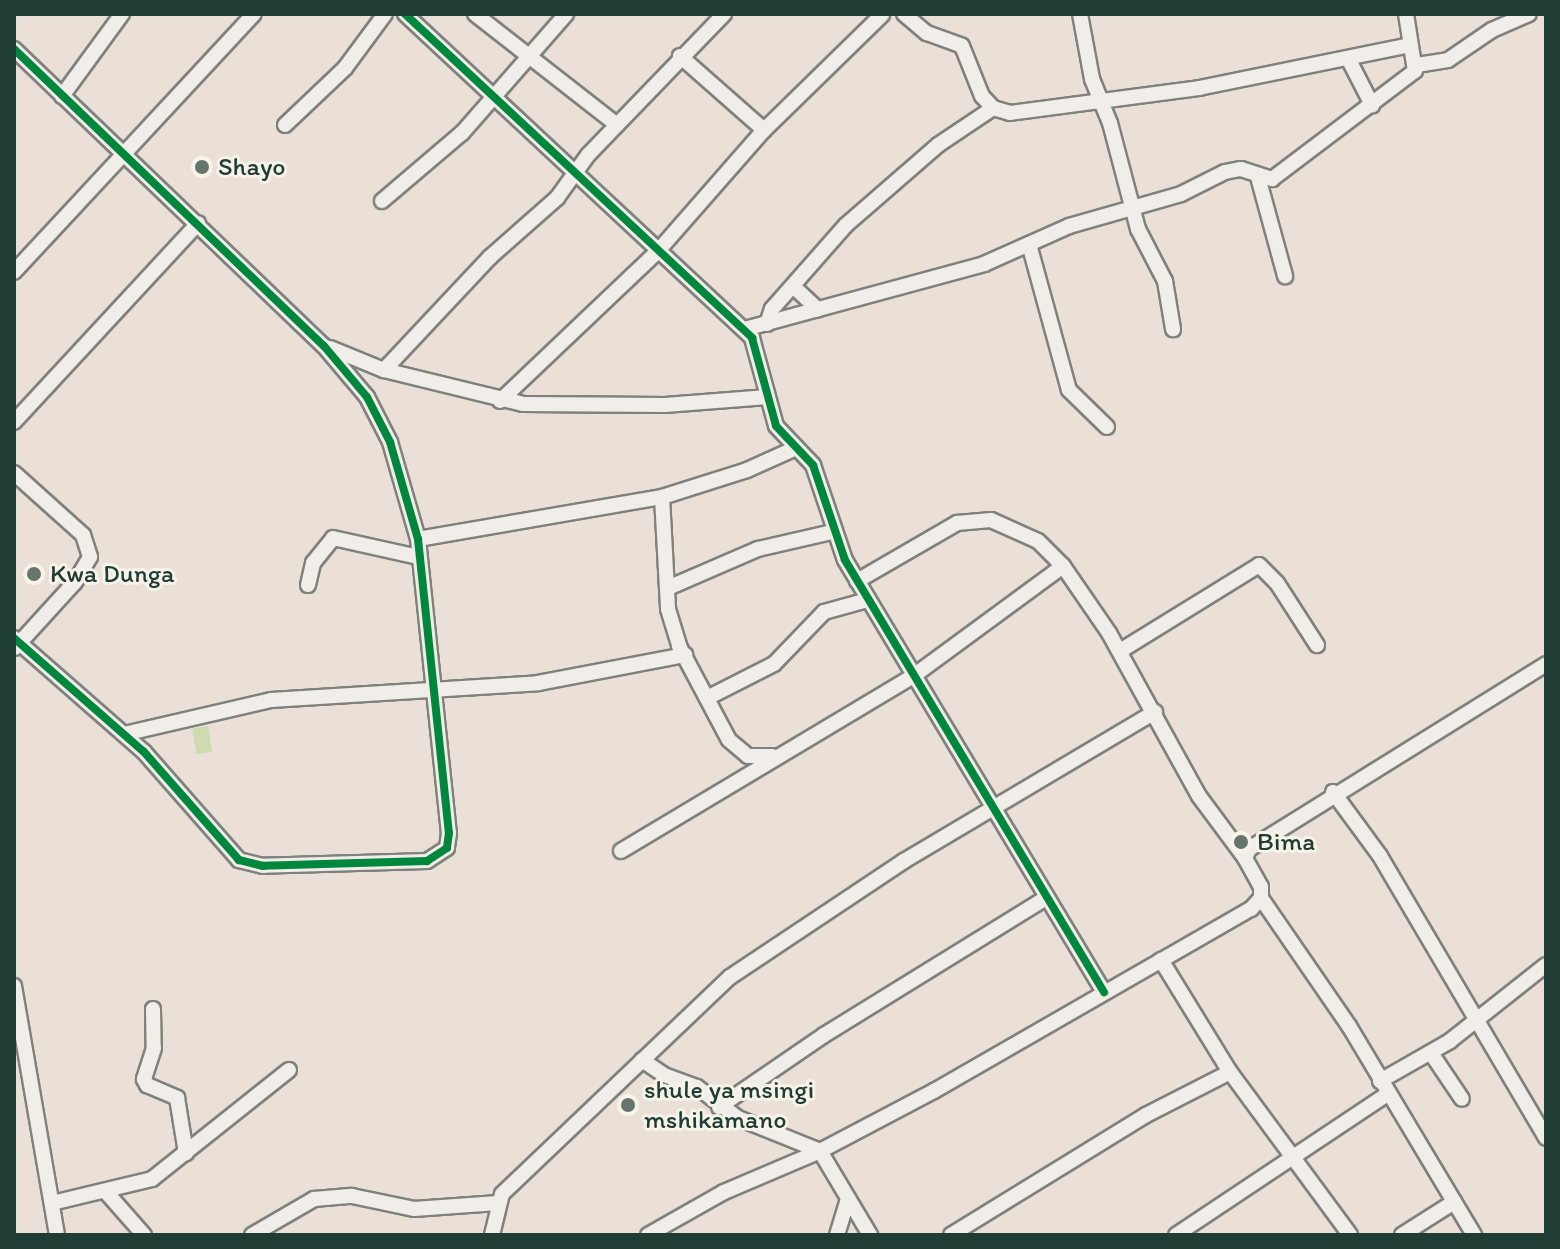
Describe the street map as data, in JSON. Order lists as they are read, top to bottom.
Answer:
{
  "places": [
    "Shayo",
    "Kwa Dunga",
    "Bima",
    "shule ya msingi mshikamano"
  ]
}
